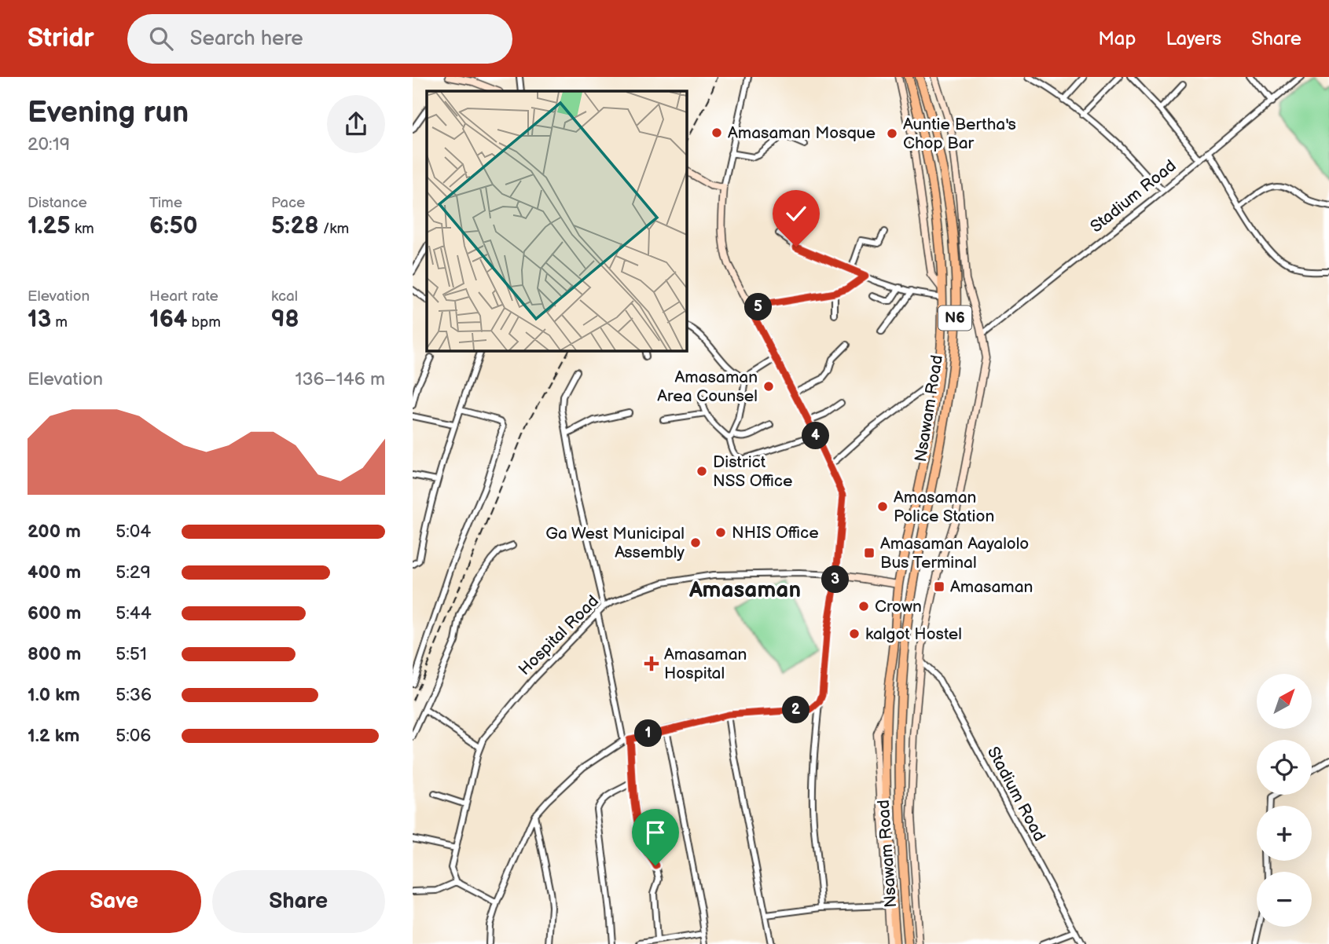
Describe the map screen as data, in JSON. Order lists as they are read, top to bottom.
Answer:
{
  "streets": {
    "highway": ["N6", "Nsawam Road"],
    "main road": ["Hospital Road"],
    "street": ["Stadium Road"]
  },
  "crossings": [
    ["Nsawam Road", "Hospital Road"]
  ],
  "districts": ["Amasaman"],
  "places": {
    "other": [
      "Amasaman Mosque",
      "Auntie Bertha's Chop Bar",
      "Amasaman Area Counsel",
      "District NSS Office",
      "Amasaman Police Station",
      "NHIS Office",
      "Ga West Municipal Assembly",
      "Crown",
      "kalgot Hostel"
    ],
    "transit": ["Amasaman Aayalolo Bus Terminal", "Amasaman"],
    "health": ["Amasaman Hospital"]
  },
  "north": "top right",
  "page": {
    "header": "Stridr",
    "search": "Search here",
    "nav": ["Map", "Layers", "Share"],
    "heading": ["Evening run", "20:19"],
    "stats": [
      ["Distance", "1.25 km"],
      ["Time", "6:50"],
      ["Pace", "5:28 /km"],
      ["Elevation", "13 m"],
      ["Heart rate", "164 bpm"],
      ["kcal", "98"]
    ],
    "pins": [
      "5",
      "4",
      "3",
      "2",
      "1"
    ],
    "chart": ["Elevation", "136–146 m"],
    "list": [
      {
        "name": "200 m",
        "note": "5:04"
      },
      {
        "name": "400 m",
        "note": "5:29"
      },
      {
        "name": "600 m",
        "note": "5:44"
      },
      {
        "name": "800 m",
        "note": "5:51"
      },
      {
        "name": "1.0 km",
        "note": "5:36"
      },
      {
        "name": "1.2 km",
        "note": "5:06"
      }
    ],
    "map_buttons": ["+", "−"],
    "buttons": ["Save", "Share"]
  }
}
